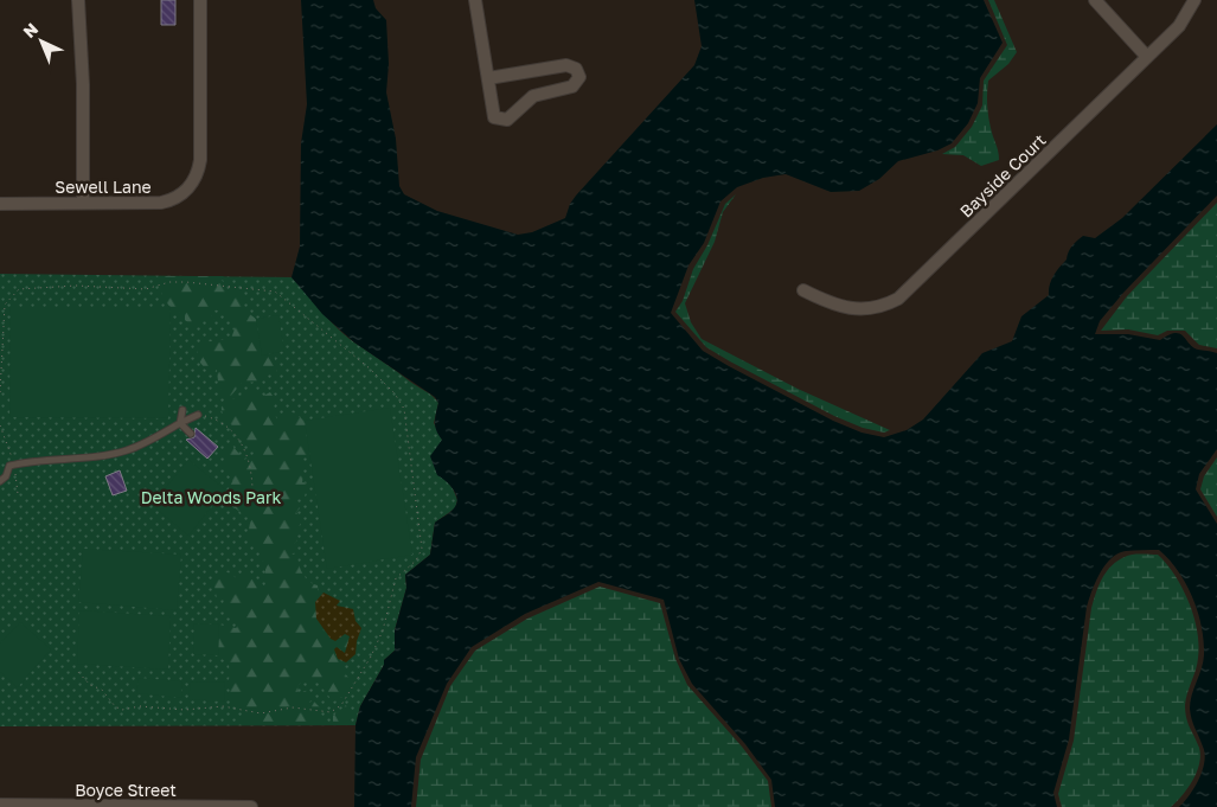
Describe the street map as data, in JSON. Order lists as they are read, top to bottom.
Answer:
{
  "streets": {
    "street": ["Bayside Court", "Sewell Lane", "Boyce Street"]
  },
  "parks": ["Delta Woods Park"],
  "north": "top left"
}
